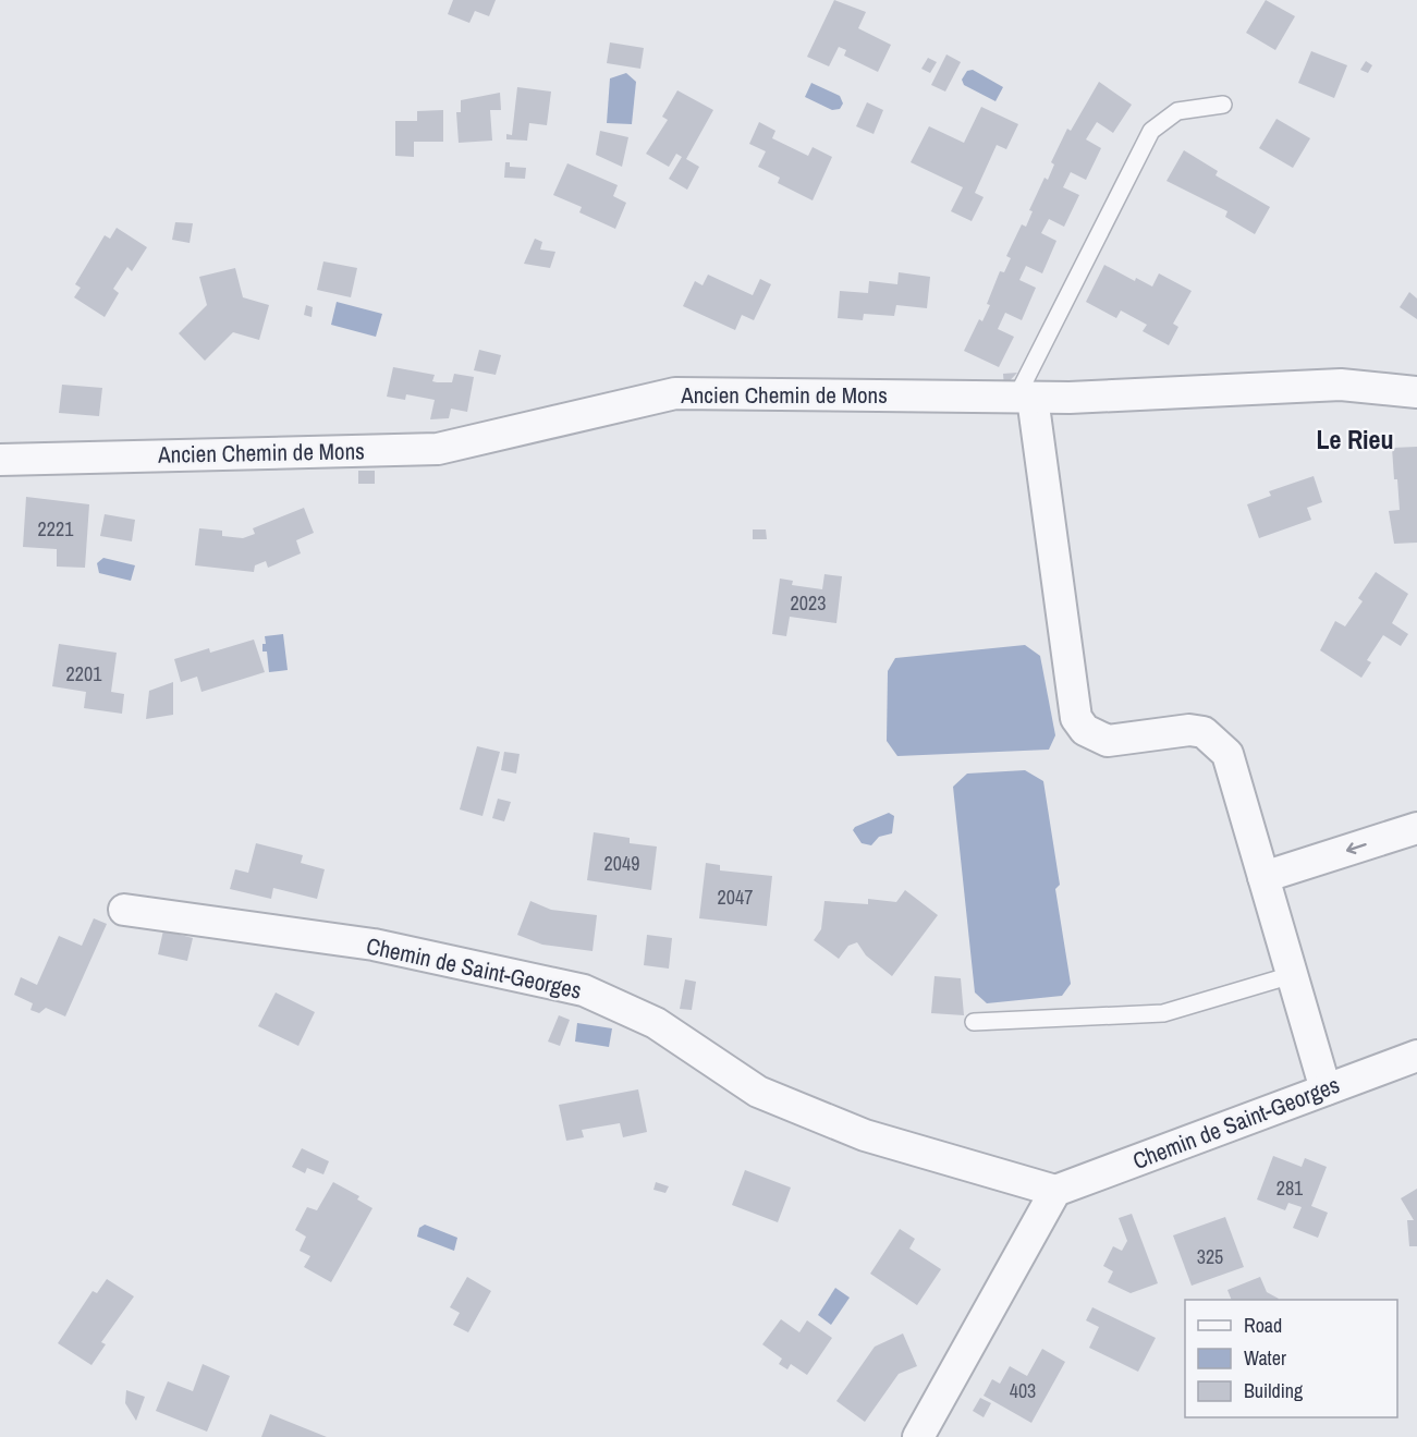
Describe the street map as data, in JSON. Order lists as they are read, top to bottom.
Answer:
{
  "streets": {
    "street": ["Ancien Chemin de Mons", "Chemin de Saint-Georges"]
  },
  "districts": ["Le Rieu"],
  "house_numbers": [
    "2221",
    "2023",
    "2201",
    "2049",
    "2047",
    "281",
    "325",
    "403"
  ],
  "legend": ["Road", "Water", "Building"]
}
